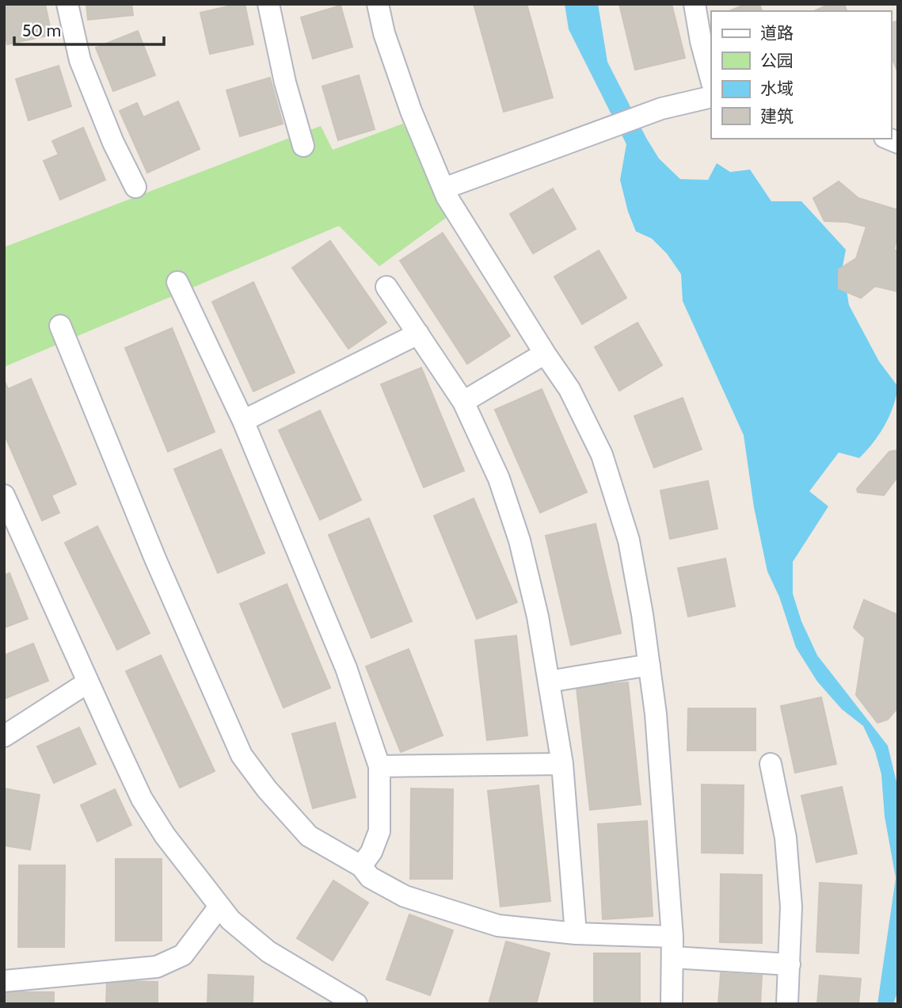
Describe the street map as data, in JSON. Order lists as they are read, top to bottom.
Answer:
{
  "legend": [
    "道路",
    "公园",
    "水域",
    "建筑"
  ],
  "scale_bar": "50 m"
}
